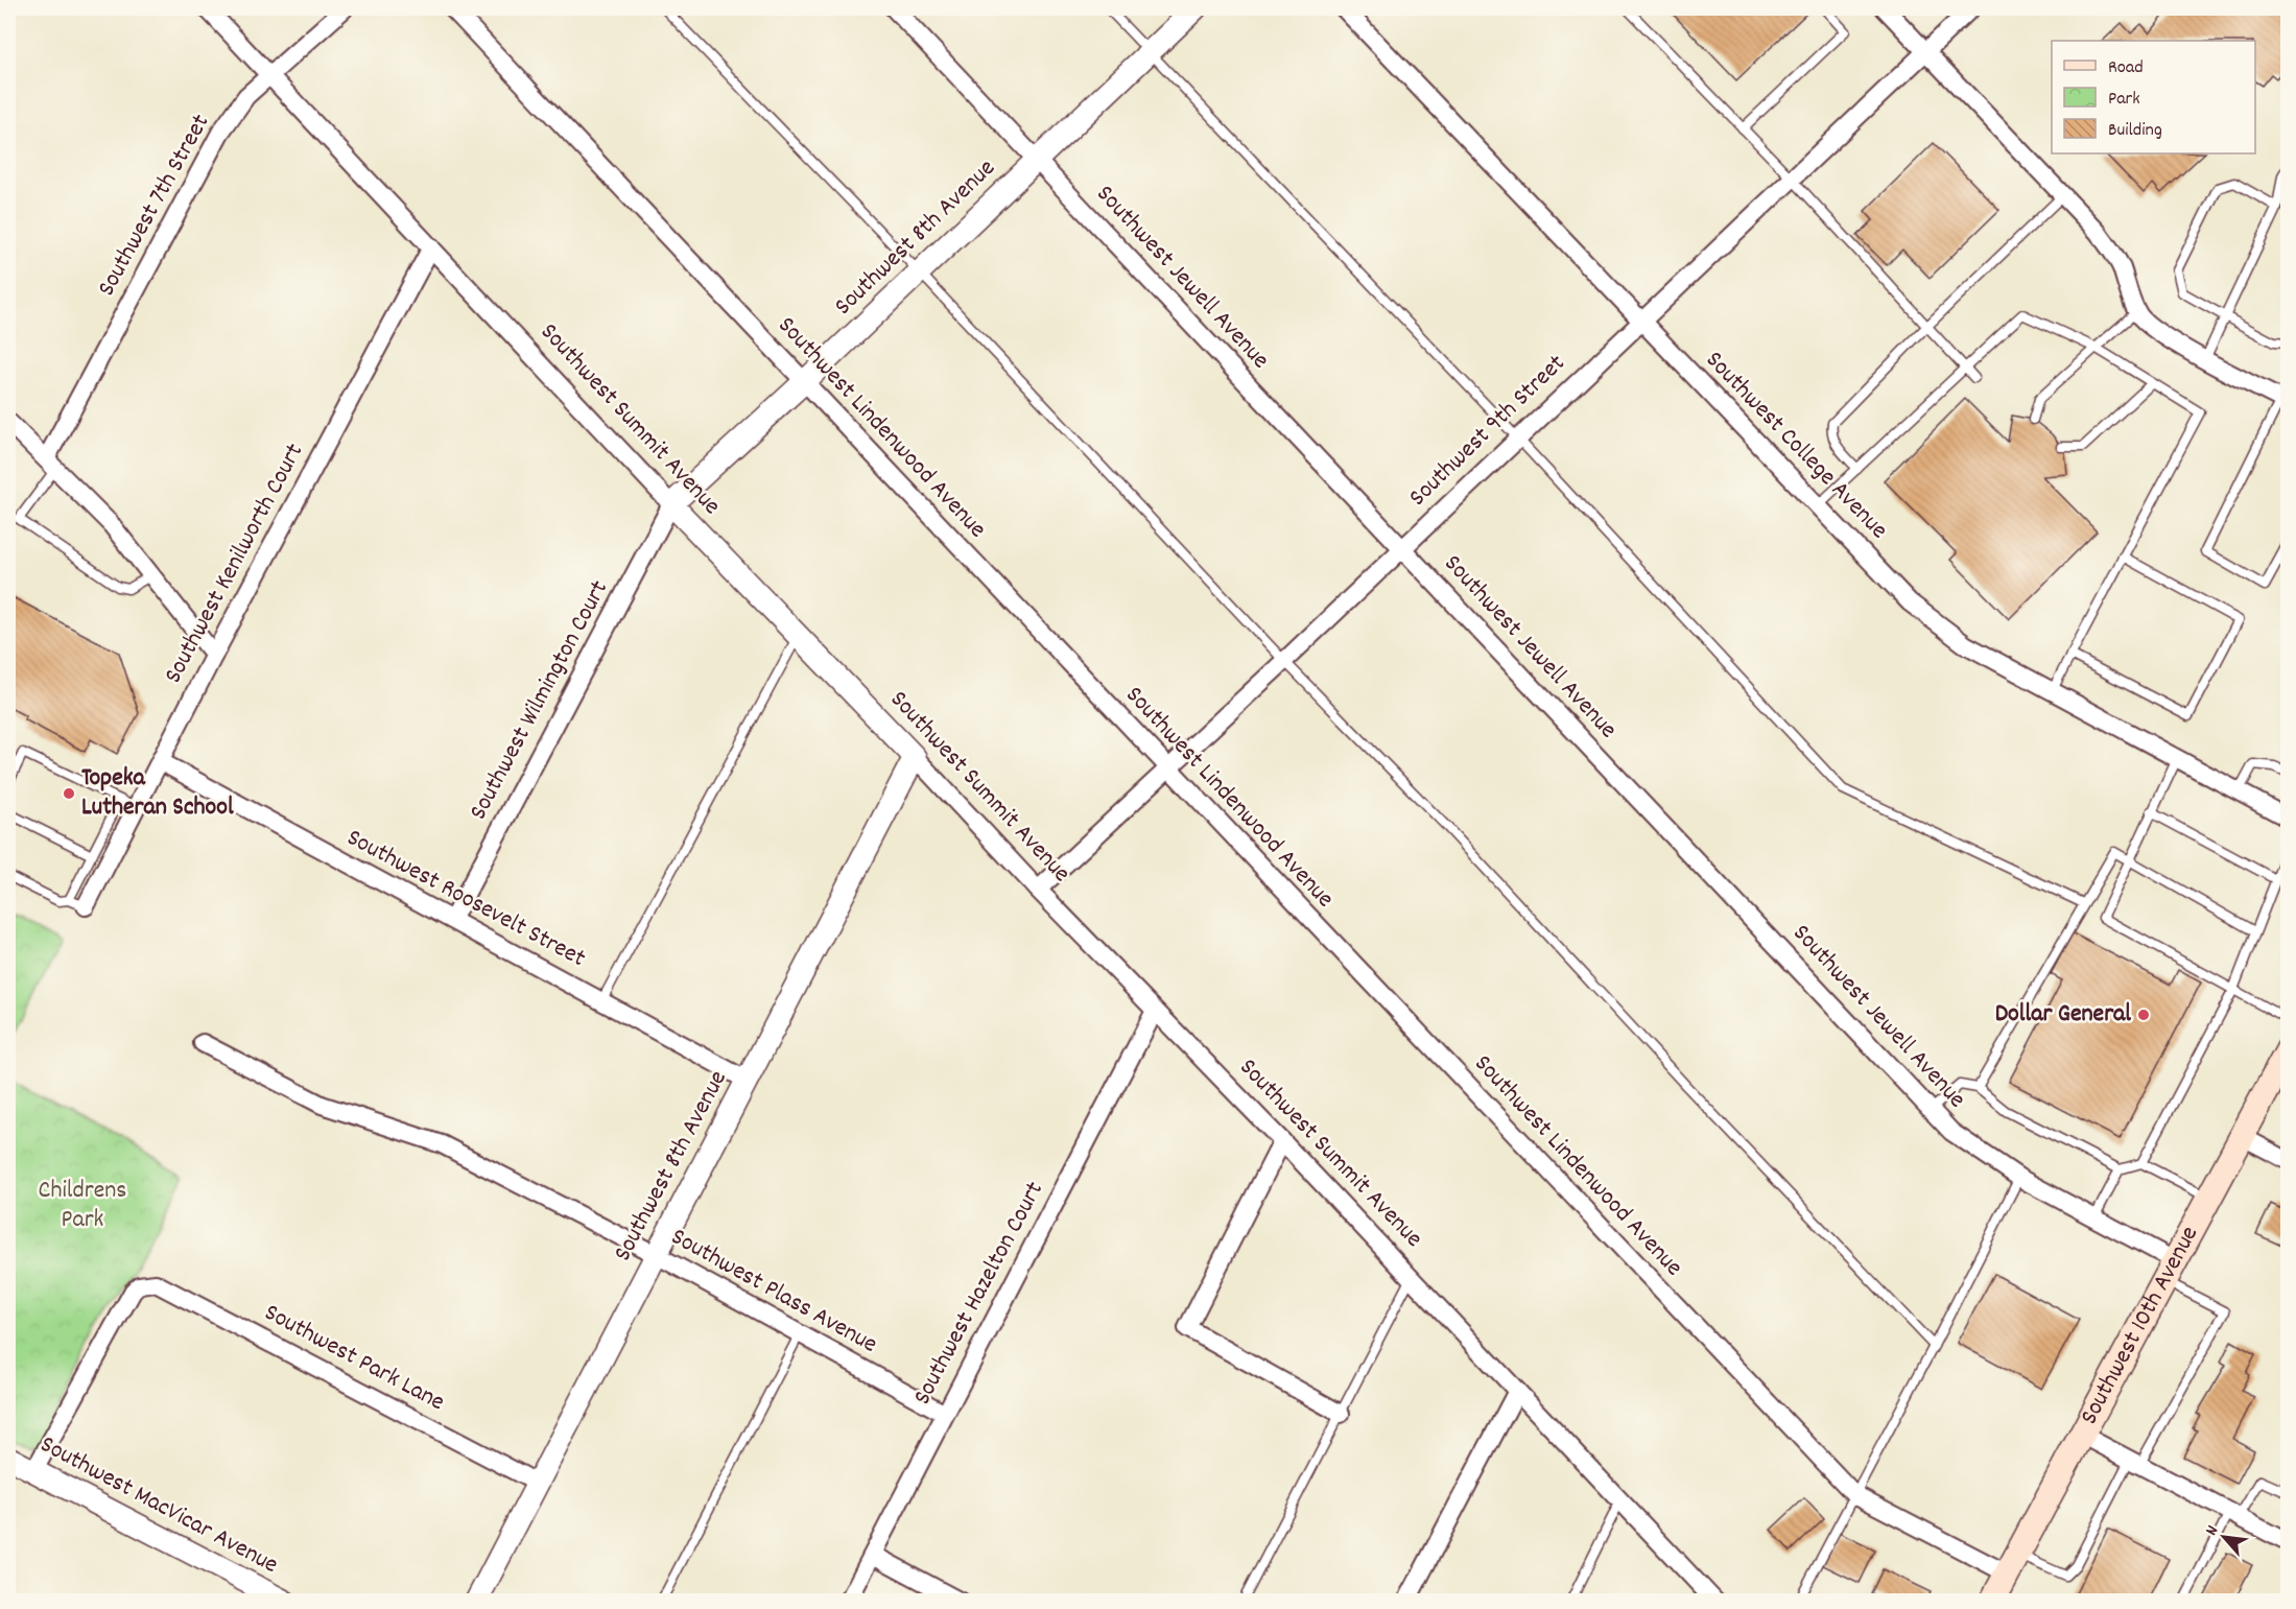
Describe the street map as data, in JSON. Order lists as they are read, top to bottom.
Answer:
{
  "streets": {
    "main road": ["Southwest 10th Avenue"],
    "street": [
      "Southwest 7th Street",
      "Southwest 8th Avenue",
      "Southwest Jewell Avenue",
      "Southwest Summit Avenue",
      "Southwest Lindenwood Avenue",
      "Southwest 9th Street",
      "Southwest College Avenue",
      "Southwest Kenilworth Court",
      "Southwest Wilmington Court",
      "Southwest Roosevelt Street",
      "Southwest Plass Avenue",
      "Southwest Hazelton Court",
      "Southwest Park Lane",
      "Southwest MacVicar Avenue"
    ]
  },
  "crossings": [
    ["Southwest 7th Street", "Southwest Summit Avenue"],
    ["Southwest 8th Avenue", "Southwest Jewell Avenue"],
    ["Southwest 8th Avenue", "Southwest Summit Avenue"],
    ["Southwest 8th Avenue", "Southwest Lindenwood Avenue"],
    ["Southwest 8th Avenue", "Southwest Wilmington Court"],
    ["Southwest 8th Avenue", "Southwest Roosevelt Street"],
    ["Southwest 8th Avenue", "Southwest Plass Avenue"],
    ["Southwest 8th Avenue", "Southwest Park Lane"],
    ["Southwest Jewell Avenue", "Southwest 9th Street"],
    ["Southwest Jewell Avenue", "Southwest 10th Avenue"],
    ["Southwest Summit Avenue", "Southwest 9th Street"],
    ["Southwest Summit Avenue", "Southwest Kenilworth Court"],
    ["Southwest Summit Avenue", "Southwest Wilmington Court"],
    ["Southwest Summit Avenue", "Southwest Hazelton Court"],
    ["Southwest Lindenwood Avenue", "Southwest 9th Street"],
    ["Southwest Lindenwood Avenue", "Southwest 10th Avenue"],
    ["Southwest 9th Street", "Southwest College Avenue"],
    ["Southwest Kenilworth Court", "Southwest Roosevelt Street"],
    ["Southwest Wilmington Court", "Southwest Roosevelt Street"],
    ["Southwest Plass Avenue", "Southwest Hazelton Court"],
    ["Southwest Park Lane", "Southwest MacVicar Avenue"]
  ],
  "parks": ["Childrens Park"],
  "places": ["Topeka Lutheran School", "Dollar General"],
  "legend": ["Road", "Park", "Building"],
  "north": "top left"
}
